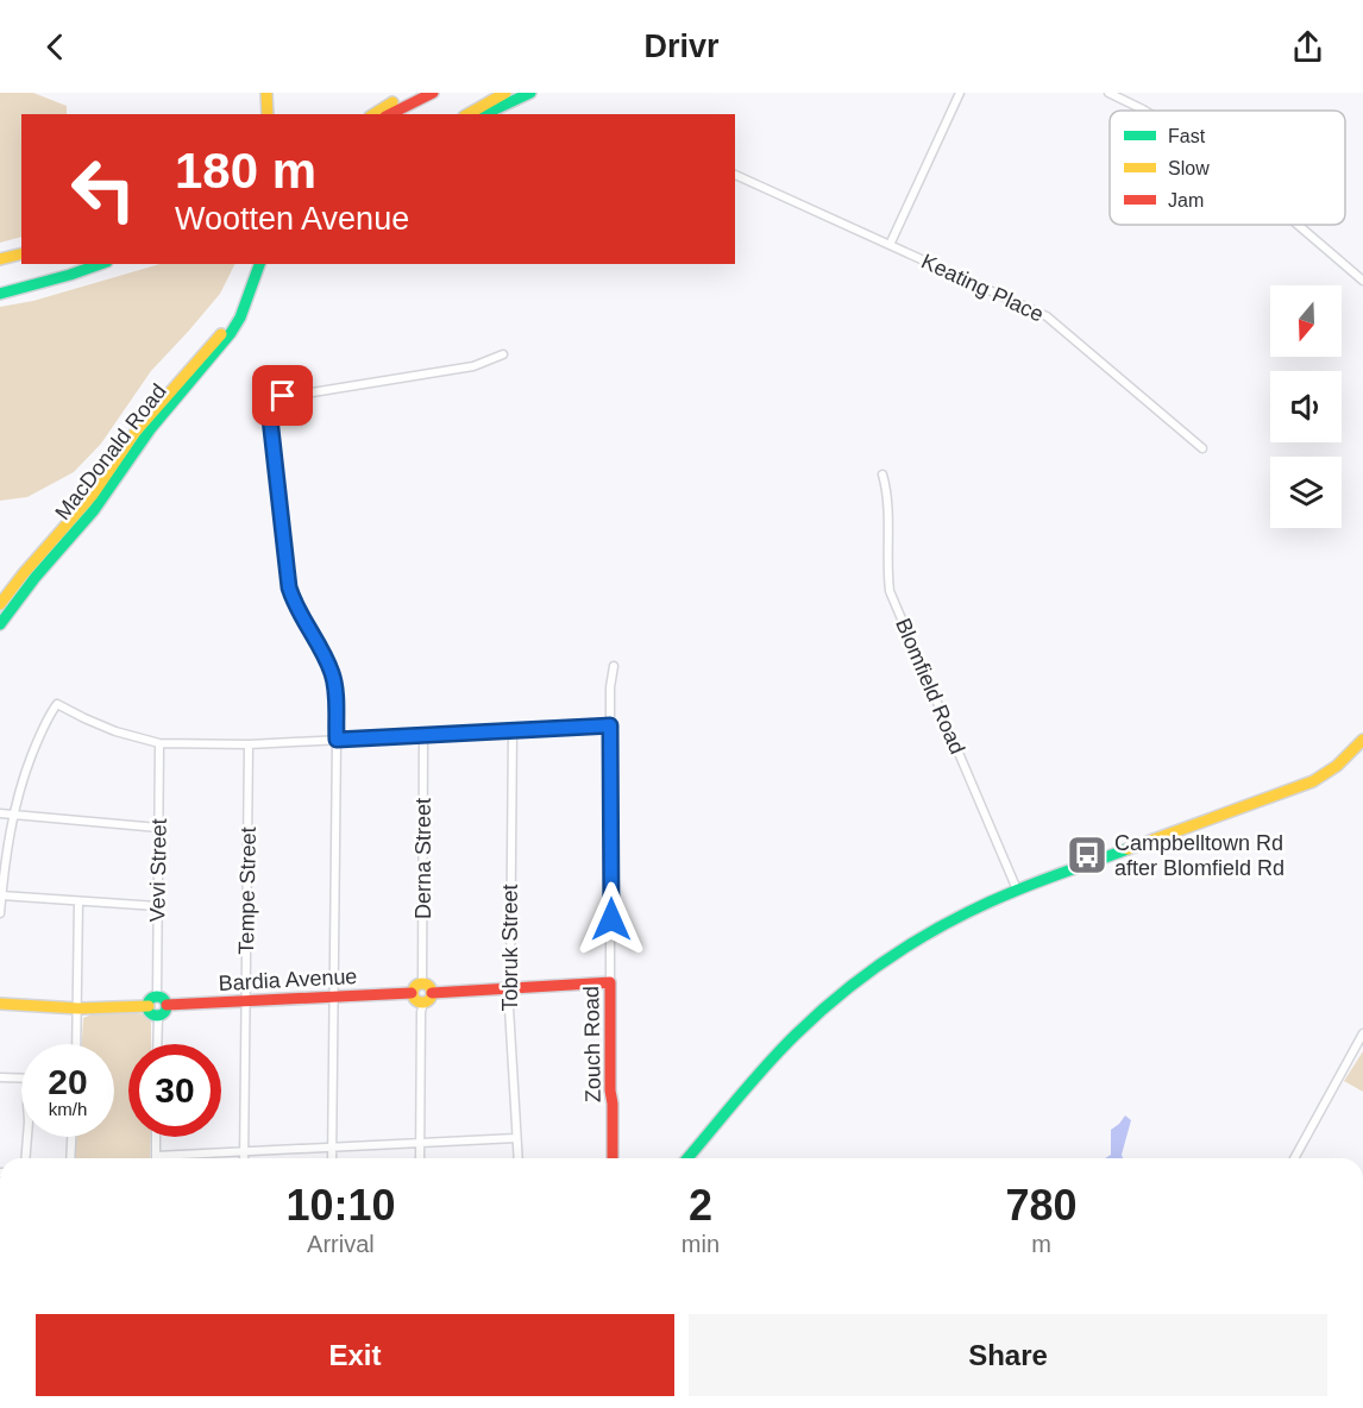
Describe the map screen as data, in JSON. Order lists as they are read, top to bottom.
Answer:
{
  "streets": {
    "main road": ["MacDonald Road", "Bardia Avenue", "Zouch Road"],
    "street": [
      "Keating Place",
      "Blomfield Road",
      "Derna Street",
      "Vevi Street",
      "Tempe Street",
      "Tobruk Street"
    ]
  },
  "crossings": [
    ["Derna Street", "Bardia Avenue"],
    ["Vevi Street", "Bardia Avenue"],
    ["Tempe Street", "Bardia Avenue"]
  ],
  "places": {
    "bus stop": ["Campbelltown Rd after Blomfield Rd"]
  },
  "legend": ["Fast", "Slow", "Jam"],
  "north": "bottom",
  "page": {
    "header": "Drivr",
    "turn": ["180 m", "Wootten Avenue"],
    "speed": "20 km/h",
    "limit": "30",
    "eta": [
      "10:10",
      "Arrival",
      "2",
      "min",
      "780",
      "m"
    ],
    "buttons": ["Exit", "Share"]
  }
}
